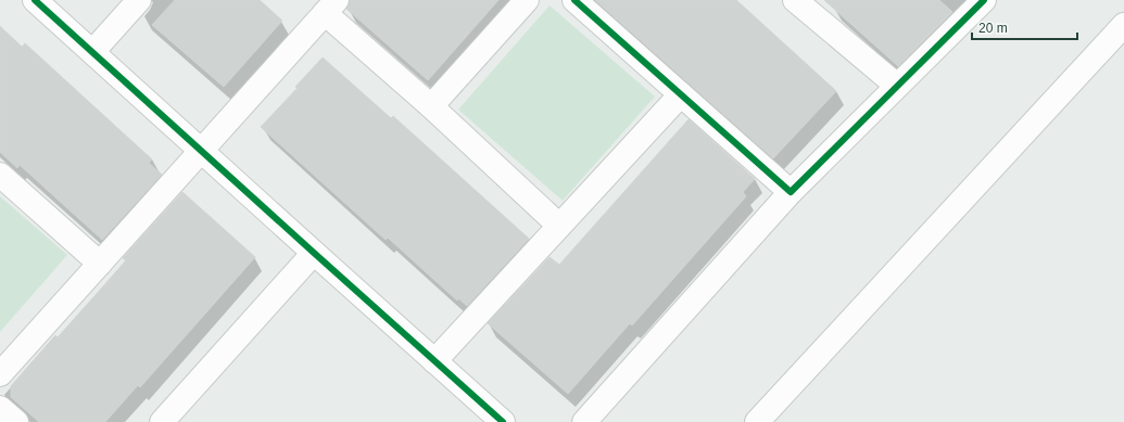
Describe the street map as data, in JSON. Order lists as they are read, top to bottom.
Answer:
{
  "scale_bar": "20 m"
}
